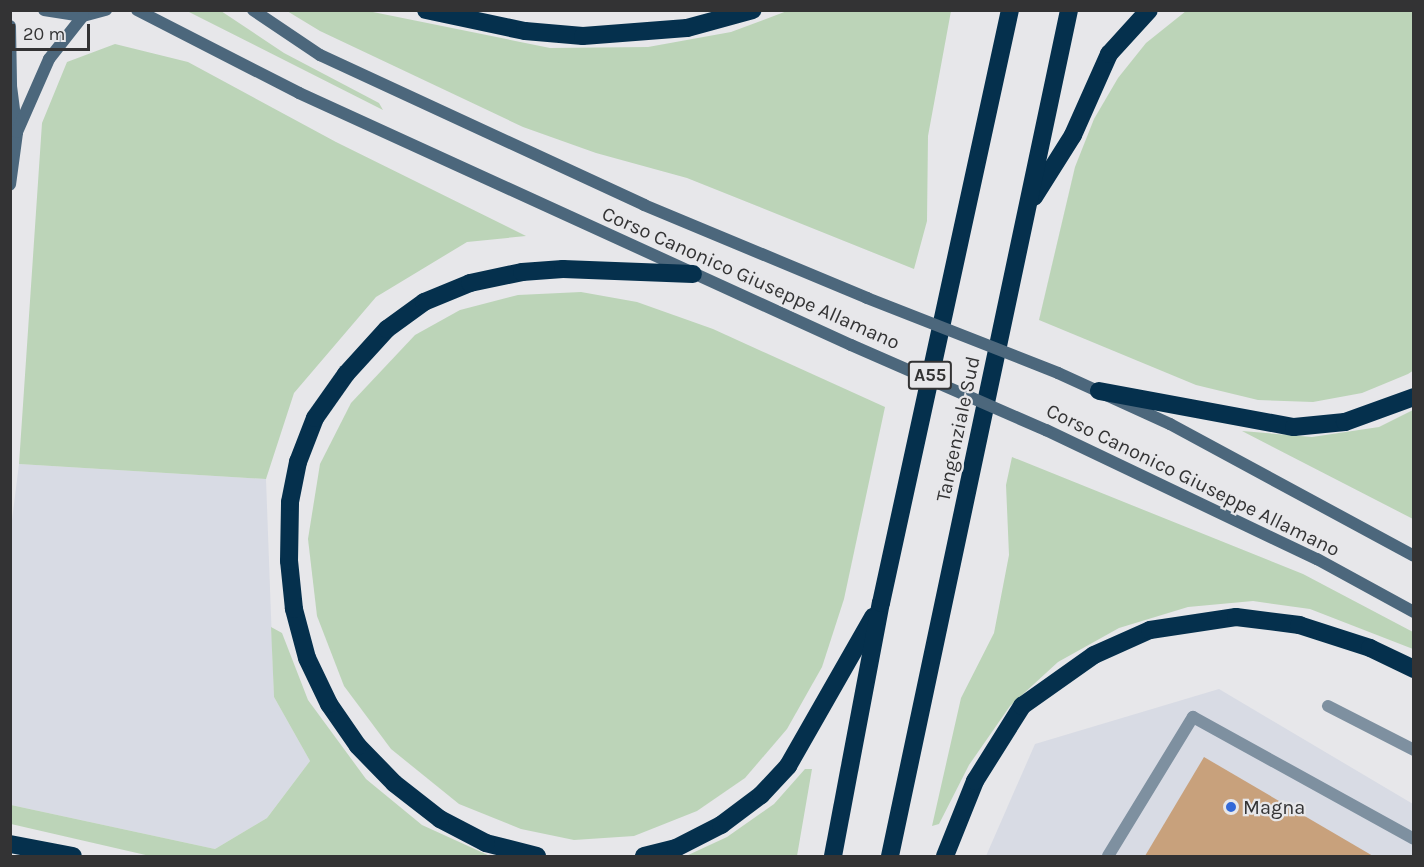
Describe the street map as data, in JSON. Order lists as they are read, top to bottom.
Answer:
{
  "streets": {
    "highway": ["A55", "Tangenziale Sud"],
    "main road": ["Corso Canonico Giuseppe Allamano"]
  },
  "places": ["Magna"],
  "scale_bar": "20 m"
}
